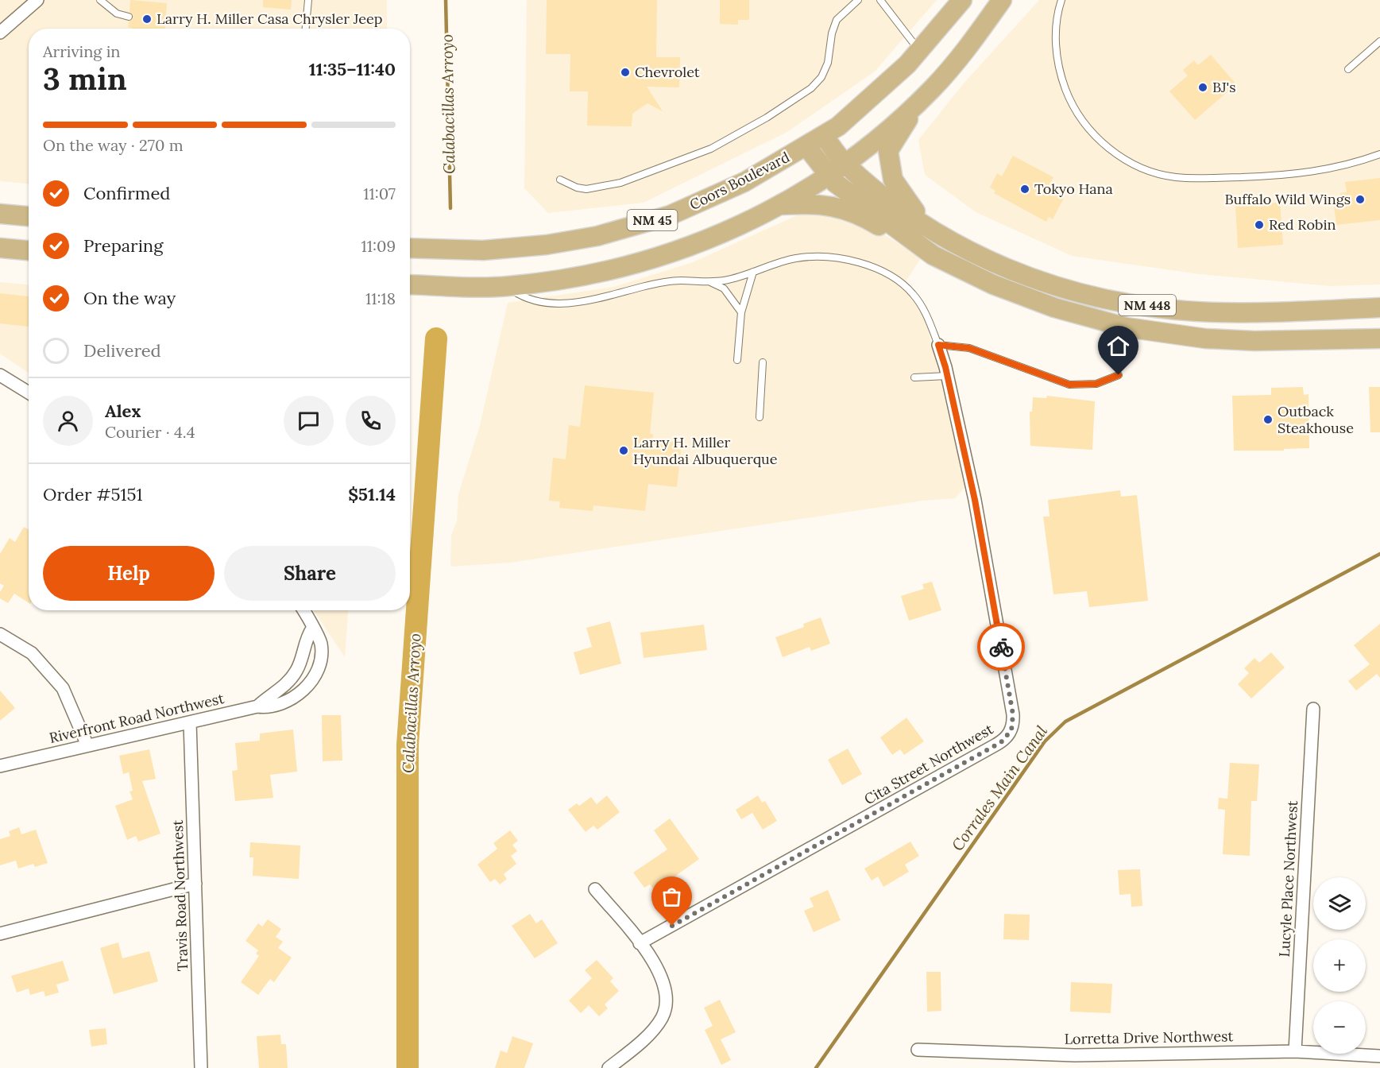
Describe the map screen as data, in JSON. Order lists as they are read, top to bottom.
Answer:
{
  "streets": {
    "main road": ["Coors Boulevard", "NM 45", "NM 448"],
    "street": [
      "Riverfront Road Northwest",
      "Cita Street Northwest",
      "Lucyle Place Northwest",
      "Travis Road Northwest",
      "Lorretta Drive Northwest"
    ]
  },
  "crossings": [
    ["Coors Boulevard", "NM 45"],
    ["Coors Boulevard", "NM 448"],
    ["NM 45", "NM 448"],
    ["Riverfront Road Northwest", "Travis Road Northwest"],
    ["Lucyle Place Northwest", "Lorretta Drive Northwest"]
  ],
  "water": ["Calabacillas Arroyo", "Corrales Main Canal"],
  "places": [
    "Larry H. Miller Casa Chrysler Jeep",
    "Chevrolet",
    "BJ's",
    "Tokyo Hana",
    "Buffalo Wild Wings",
    "Red Robin",
    "Outback Steakhouse",
    "Larry H. Miller Hyundai Albuquerque"
  ],
  "page": {
    "heading": ["3 min", "Arriving in", "11:35–11:40"],
    "panel": [
      "Alex",
      "Courier · 4.4",
      "Order #5151",
      "$51.14"
    ],
    "bar": "On the way · 270 m",
    "list": [
      ["Confirmed", "11:07"],
      ["Preparing", "11:09"],
      ["On the way", "11:18"],
      "Delivered"
    ],
    "buttons": ["Help", "Share"],
    "map_buttons": ["+", "−"]
  }
}
